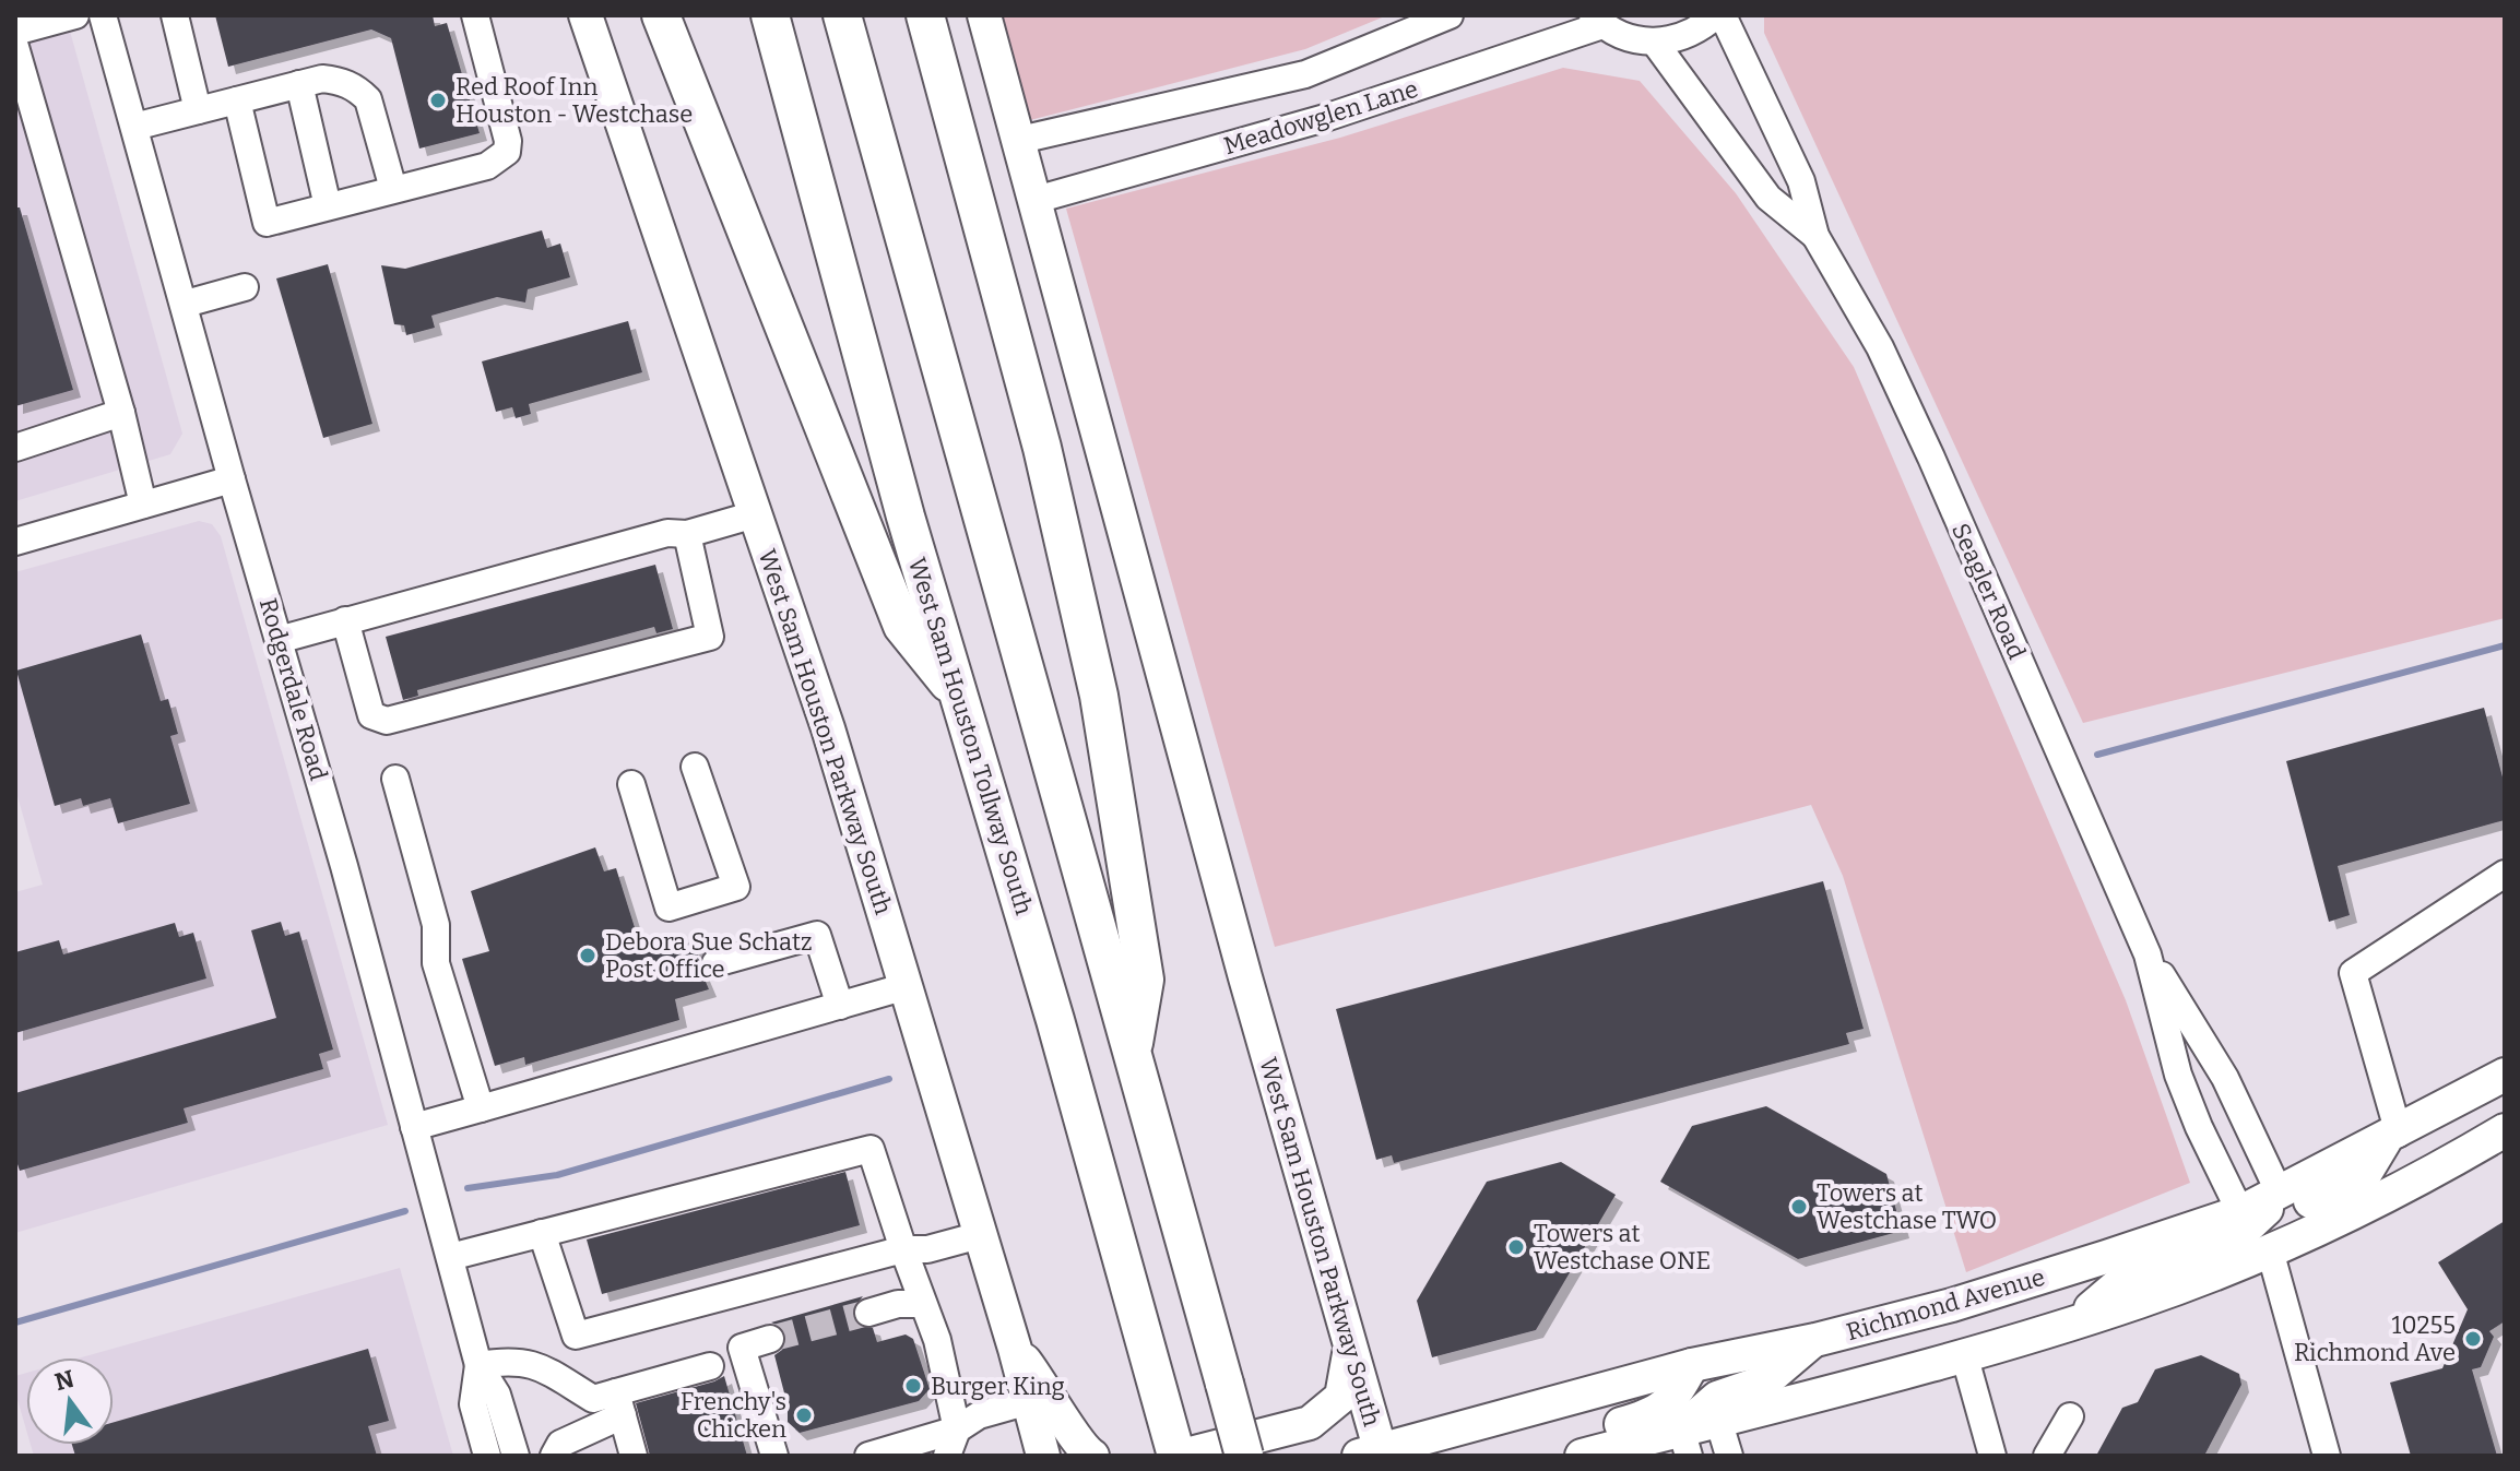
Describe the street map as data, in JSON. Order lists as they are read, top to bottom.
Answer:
{
  "streets": {
    "highway": ["West Sam Houston Tollway South"],
    "main road": ["West Sam Houston Parkway South", "Richmond Avenue"],
    "street": ["Meadowglen Lane", "Seagler Road", "Rodgerdale Road"]
  },
  "crossings": [
    ["Meadowglen Lane", "West Sam Houston Parkway South"],
    ["Seagler Road", "Richmond Avenue"],
    ["West Sam Houston Parkway South", "Richmond Avenue"]
  ],
  "places": [
    "Red Roof Inn Houston - Westchase",
    "Debora Sue Schatz Post Office",
    "Towers at Westchase TWO",
    "Towers at Westchase ONE",
    "10255 Richmond Ave",
    "Burger King",
    "Frenchy's Chicken"
  ],
  "north": "top"
}
